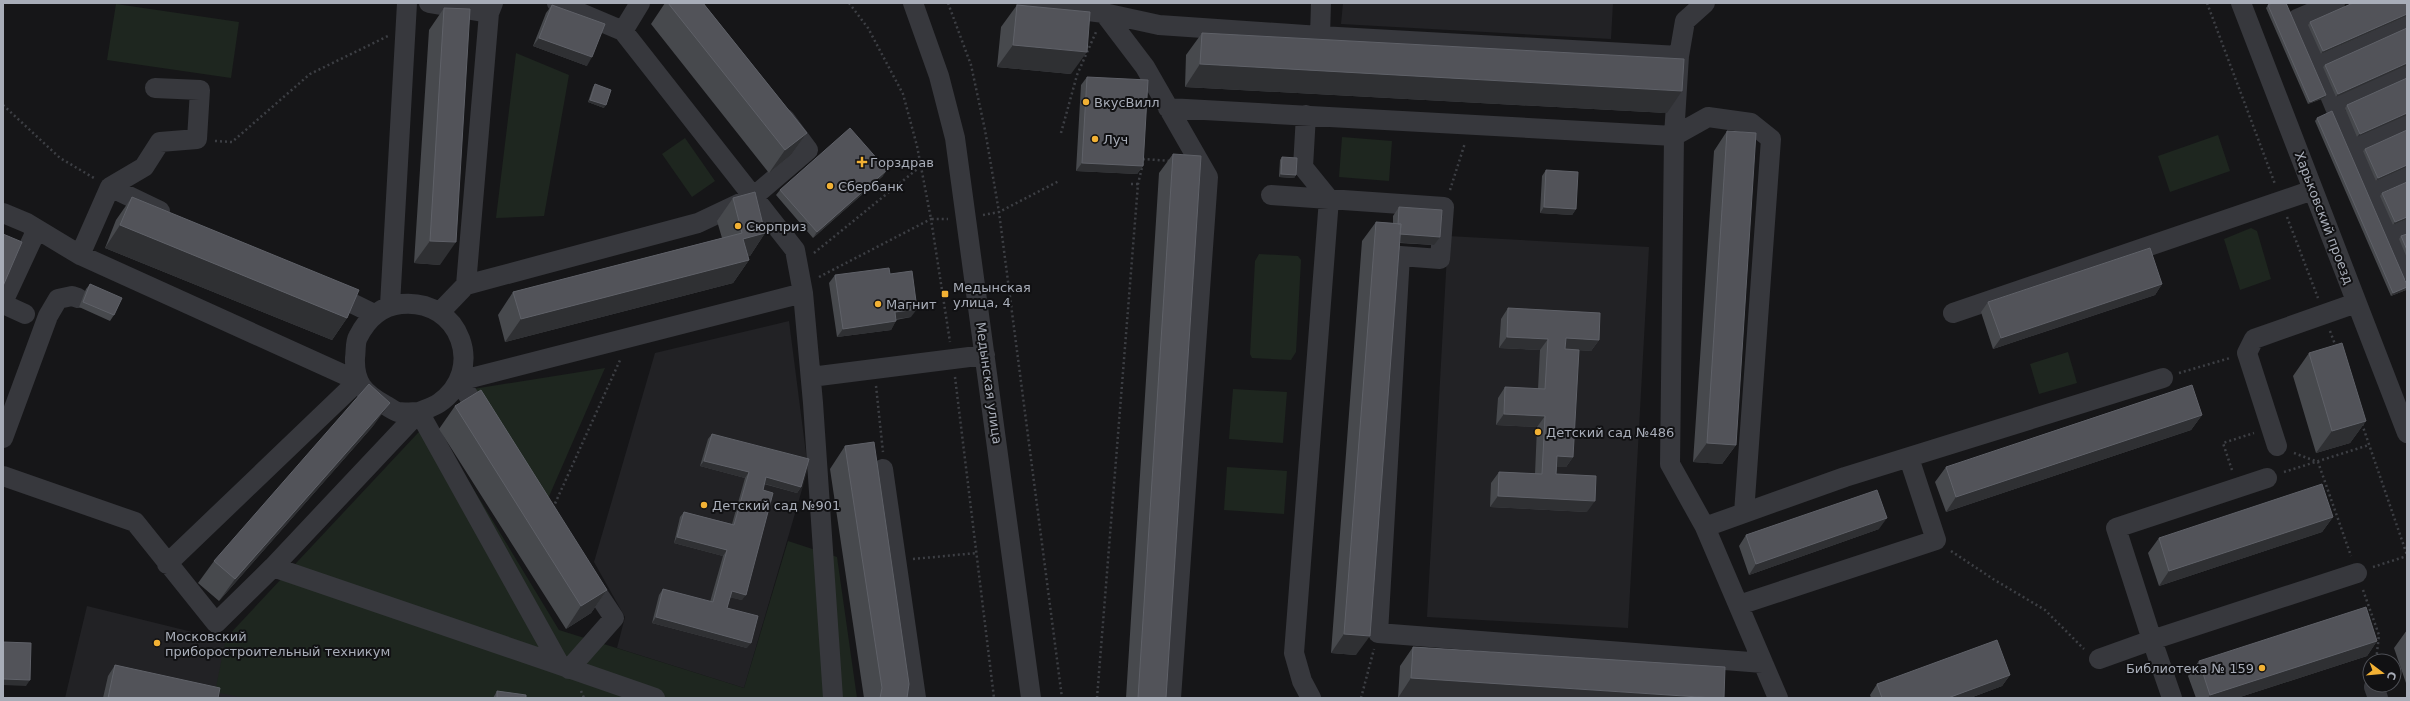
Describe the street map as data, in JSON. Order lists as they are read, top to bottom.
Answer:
{
  "streets": {
    "street": ["Харьковский проезд", "Медынская улица"]
  },
  "places": {
    "other": [
      "ВкусВилл",
      "Луч",
      "Сбербанк",
      "Сюрприз",
      "Магнит",
      "Детский сад №486",
      "Детский сад №901",
      "Московский приборостроительный техникум",
      "Библиотека № 159"
    ],
    "health": ["Горздрав"],
    "transit": ["Медынская улица, 4"]
  },
  "north": "right"
}
